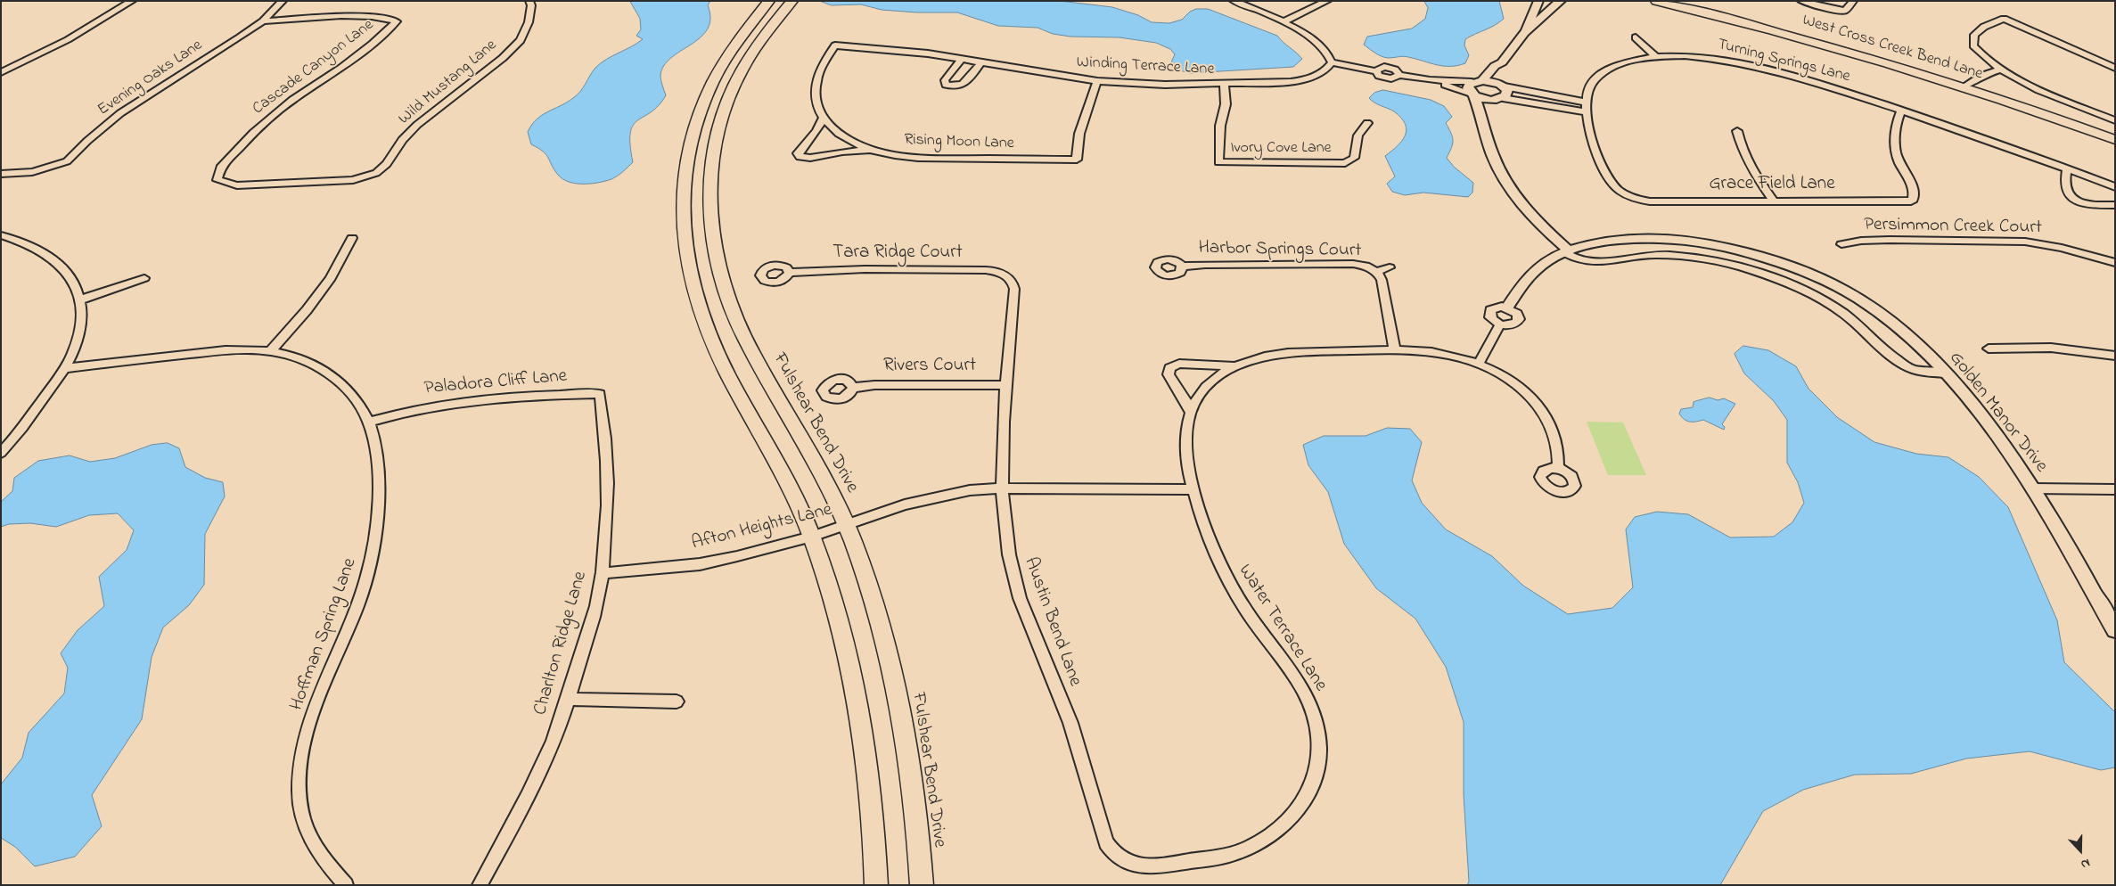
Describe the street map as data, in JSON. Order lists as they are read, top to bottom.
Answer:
{
  "streets": {
    "main road": ["West Cross Creek Bend Lane", "Fulshear Bend Drive"],
    "street": [
      "Turning Springs Lane",
      "Winding Terrace Lane",
      "Cascade Canyon Lane",
      "Evening Oaks Lane",
      "Wild Mustang Lane",
      "Rising Moon Lane",
      "Ivory Cove Lane",
      "Grace Field Lane",
      "Persimmon Creek Court",
      "Harbor Springs Court",
      "Tara Ridge Court",
      "Rivers Court",
      "Paladora Cliff Lane",
      "Golden Manor Drive",
      "Afton Heights Lane",
      "Austin Bend Lane",
      "Water Terrace Lane",
      "Hoffman Spring Lane",
      "Charlton Ridge Lane"
    ]
  },
  "crossings": [
    ["Turning Springs Lane", "Grace Field Lane"],
    ["Winding Terrace Lane", "Rising Moon Lane"],
    ["Winding Terrace Lane", "Ivory Cove Lane"],
    ["Cascade Canyon Lane", "Evening Oaks Lane"],
    ["Cascade Canyon Lane", "Wild Mustang Lane"],
    ["Harbor Springs Court", "Water Terrace Lane"],
    ["Tara Ridge Court", "Austin Bend Lane"],
    ["Rivers Court", "Austin Bend Lane"],
    ["Paladora Cliff Lane", "Hoffman Spring Lane"],
    ["Paladora Cliff Lane", "Charlton Ridge Lane"],
    ["Fulshear Bend Drive", "Afton Heights Lane"],
    ["Afton Heights Lane", "Austin Bend Lane"],
    ["Afton Heights Lane", "Water Terrace Lane"],
    ["Afton Heights Lane", "Charlton Ridge Lane"],
    ["Austin Bend Lane", "Water Terrace Lane"]
  ],
  "north": "bottom"
}
